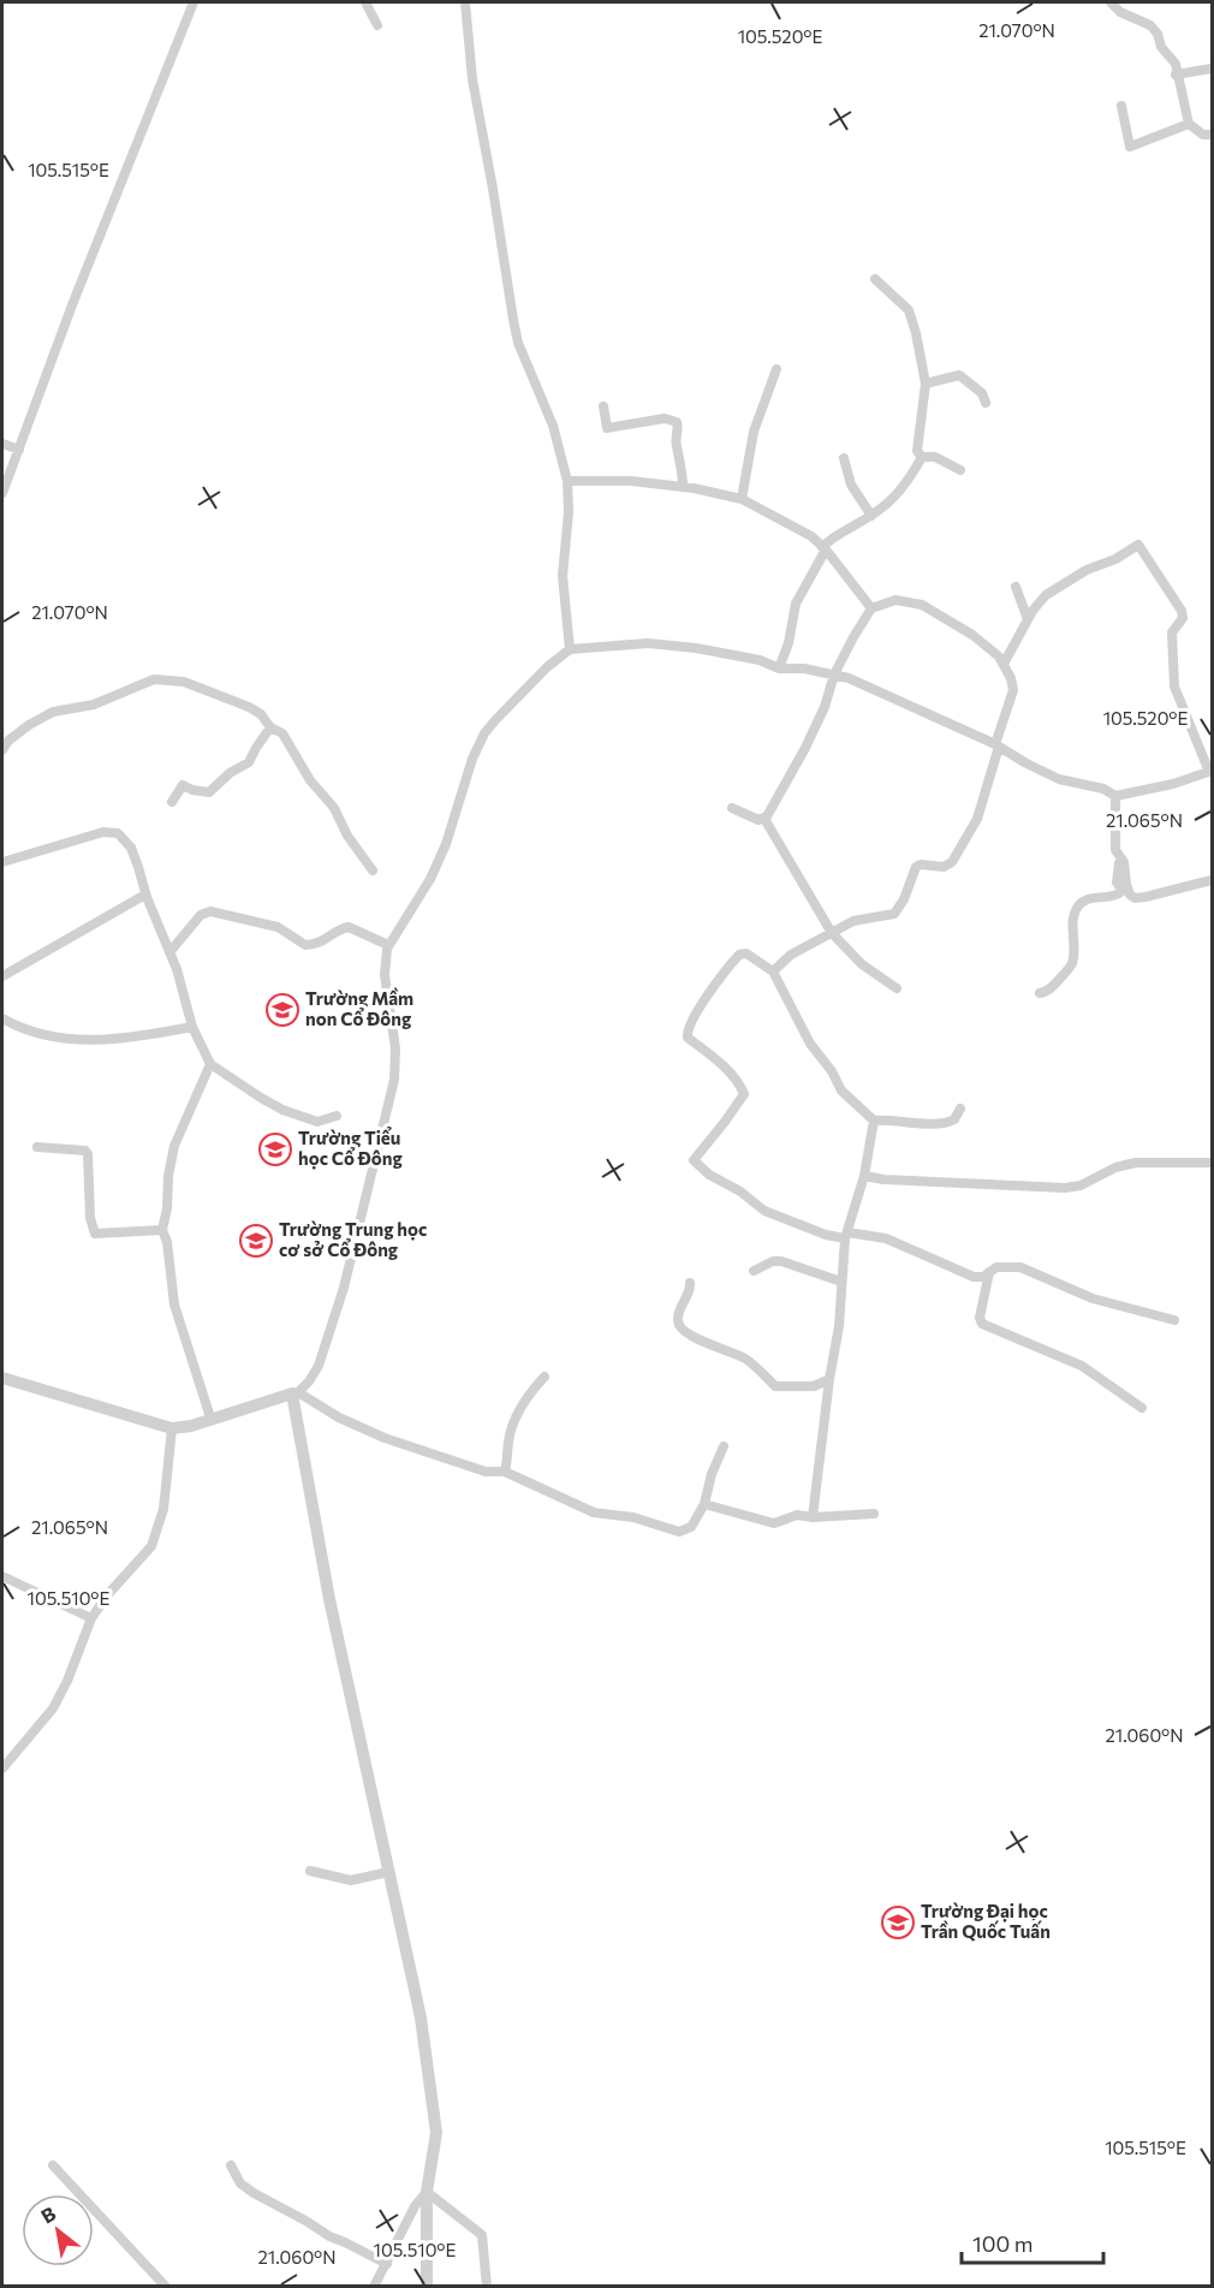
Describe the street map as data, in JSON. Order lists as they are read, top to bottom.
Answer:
{
  "places": {
    "school or university": [
      "Trường Mầm non Cổ Đông",
      "Trường Tiểu học Cổ Đông",
      "Trường Trung học cơ sở Cổ Đông",
      "Trường Đại học Trần Quốc Tuấn"
    ]
  },
  "scale_bar": "100 m",
  "north": "top left",
  "coordinates": [
    "21.070°N",
    "105.520°E",
    "105.515°E",
    "21.065°N",
    "105.510°E",
    "21.060°N"
  ]
}
